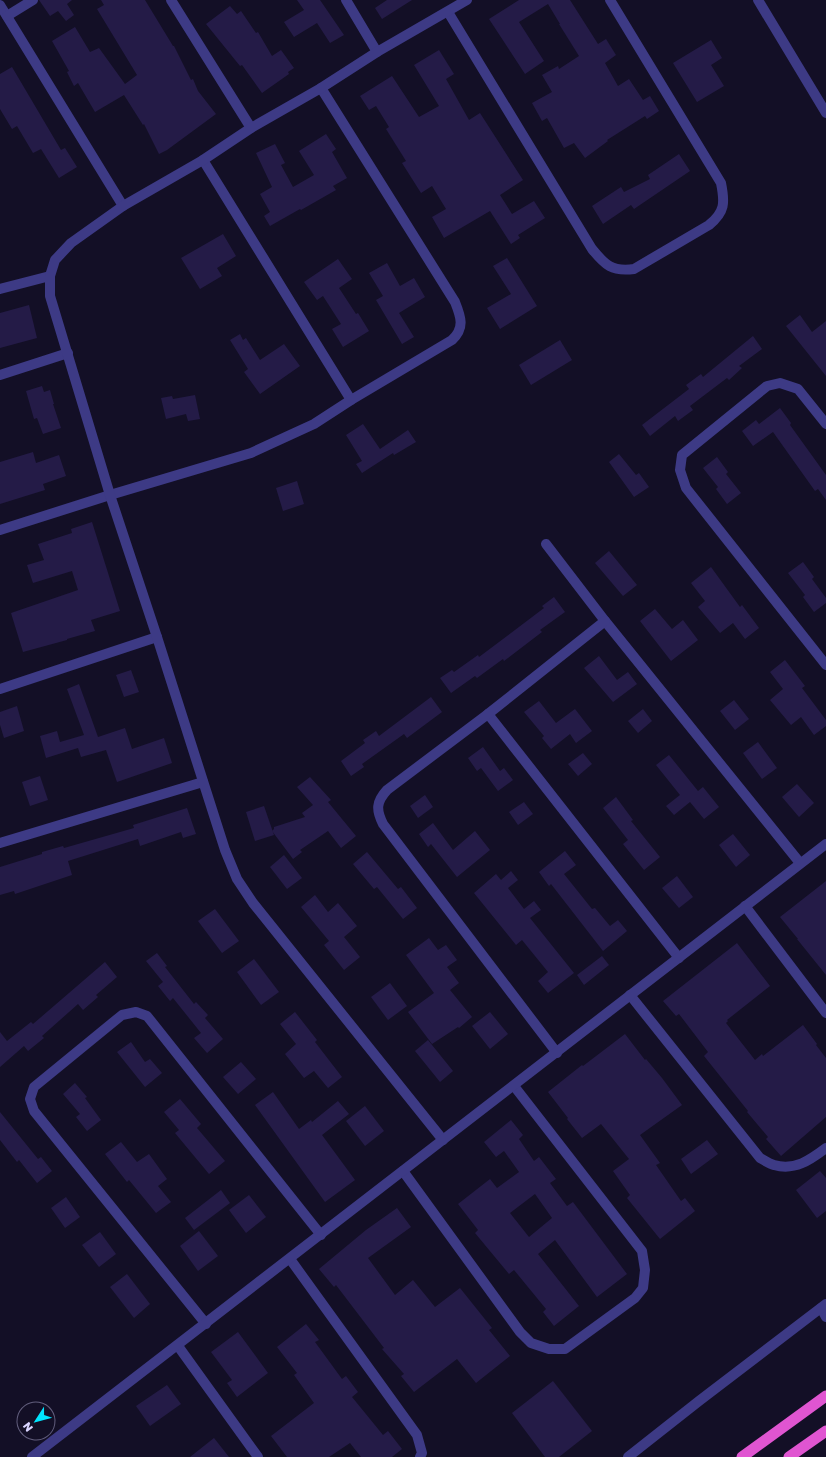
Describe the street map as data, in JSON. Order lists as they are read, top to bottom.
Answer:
{
  "north": "bottom left"
}
